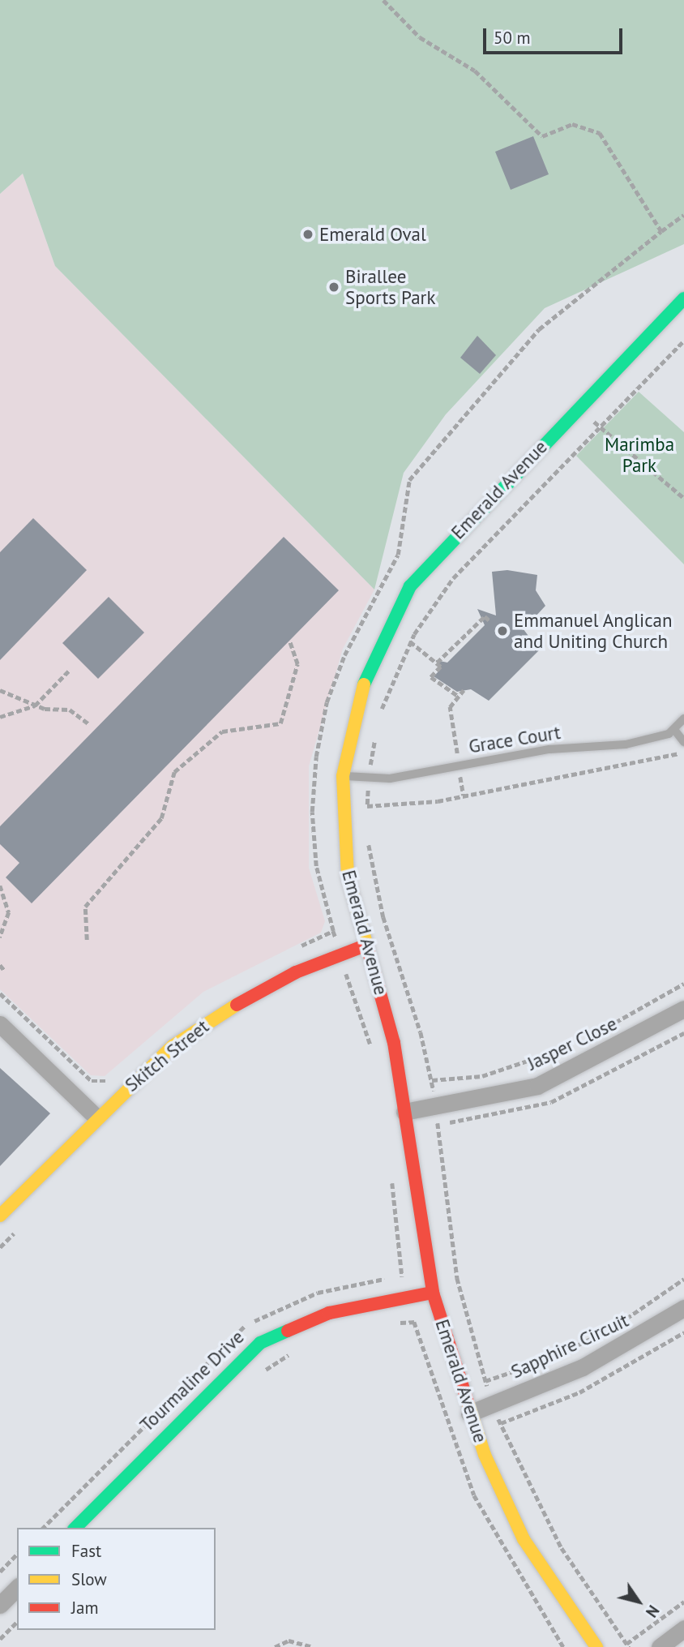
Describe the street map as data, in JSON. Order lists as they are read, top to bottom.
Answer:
{
  "streets": {
    "street": [
      "Emerald Avenue",
      "Jasper Close",
      "Skitch Street",
      "Sapphire Circuit",
      "Tourmaline Drive"
    ],
    "lane": ["Grace Court"]
  },
  "crossings": [
    ["Emerald Avenue", "Grace Court"],
    ["Emerald Avenue", "Jasper Close"],
    ["Emerald Avenue", "Skitch Street"],
    ["Emerald Avenue", "Sapphire Circuit"],
    ["Emerald Avenue", "Tourmaline Drive"]
  ],
  "parks": ["Marimba Park"],
  "places": ["Emerald Oval", "Birallee Sports Park", "Emmanuel Anglican and Uniting Church"],
  "legend": ["Fast", "Slow", "Jam"],
  "scale_bar": "50 m",
  "north": "bottom right"
}
